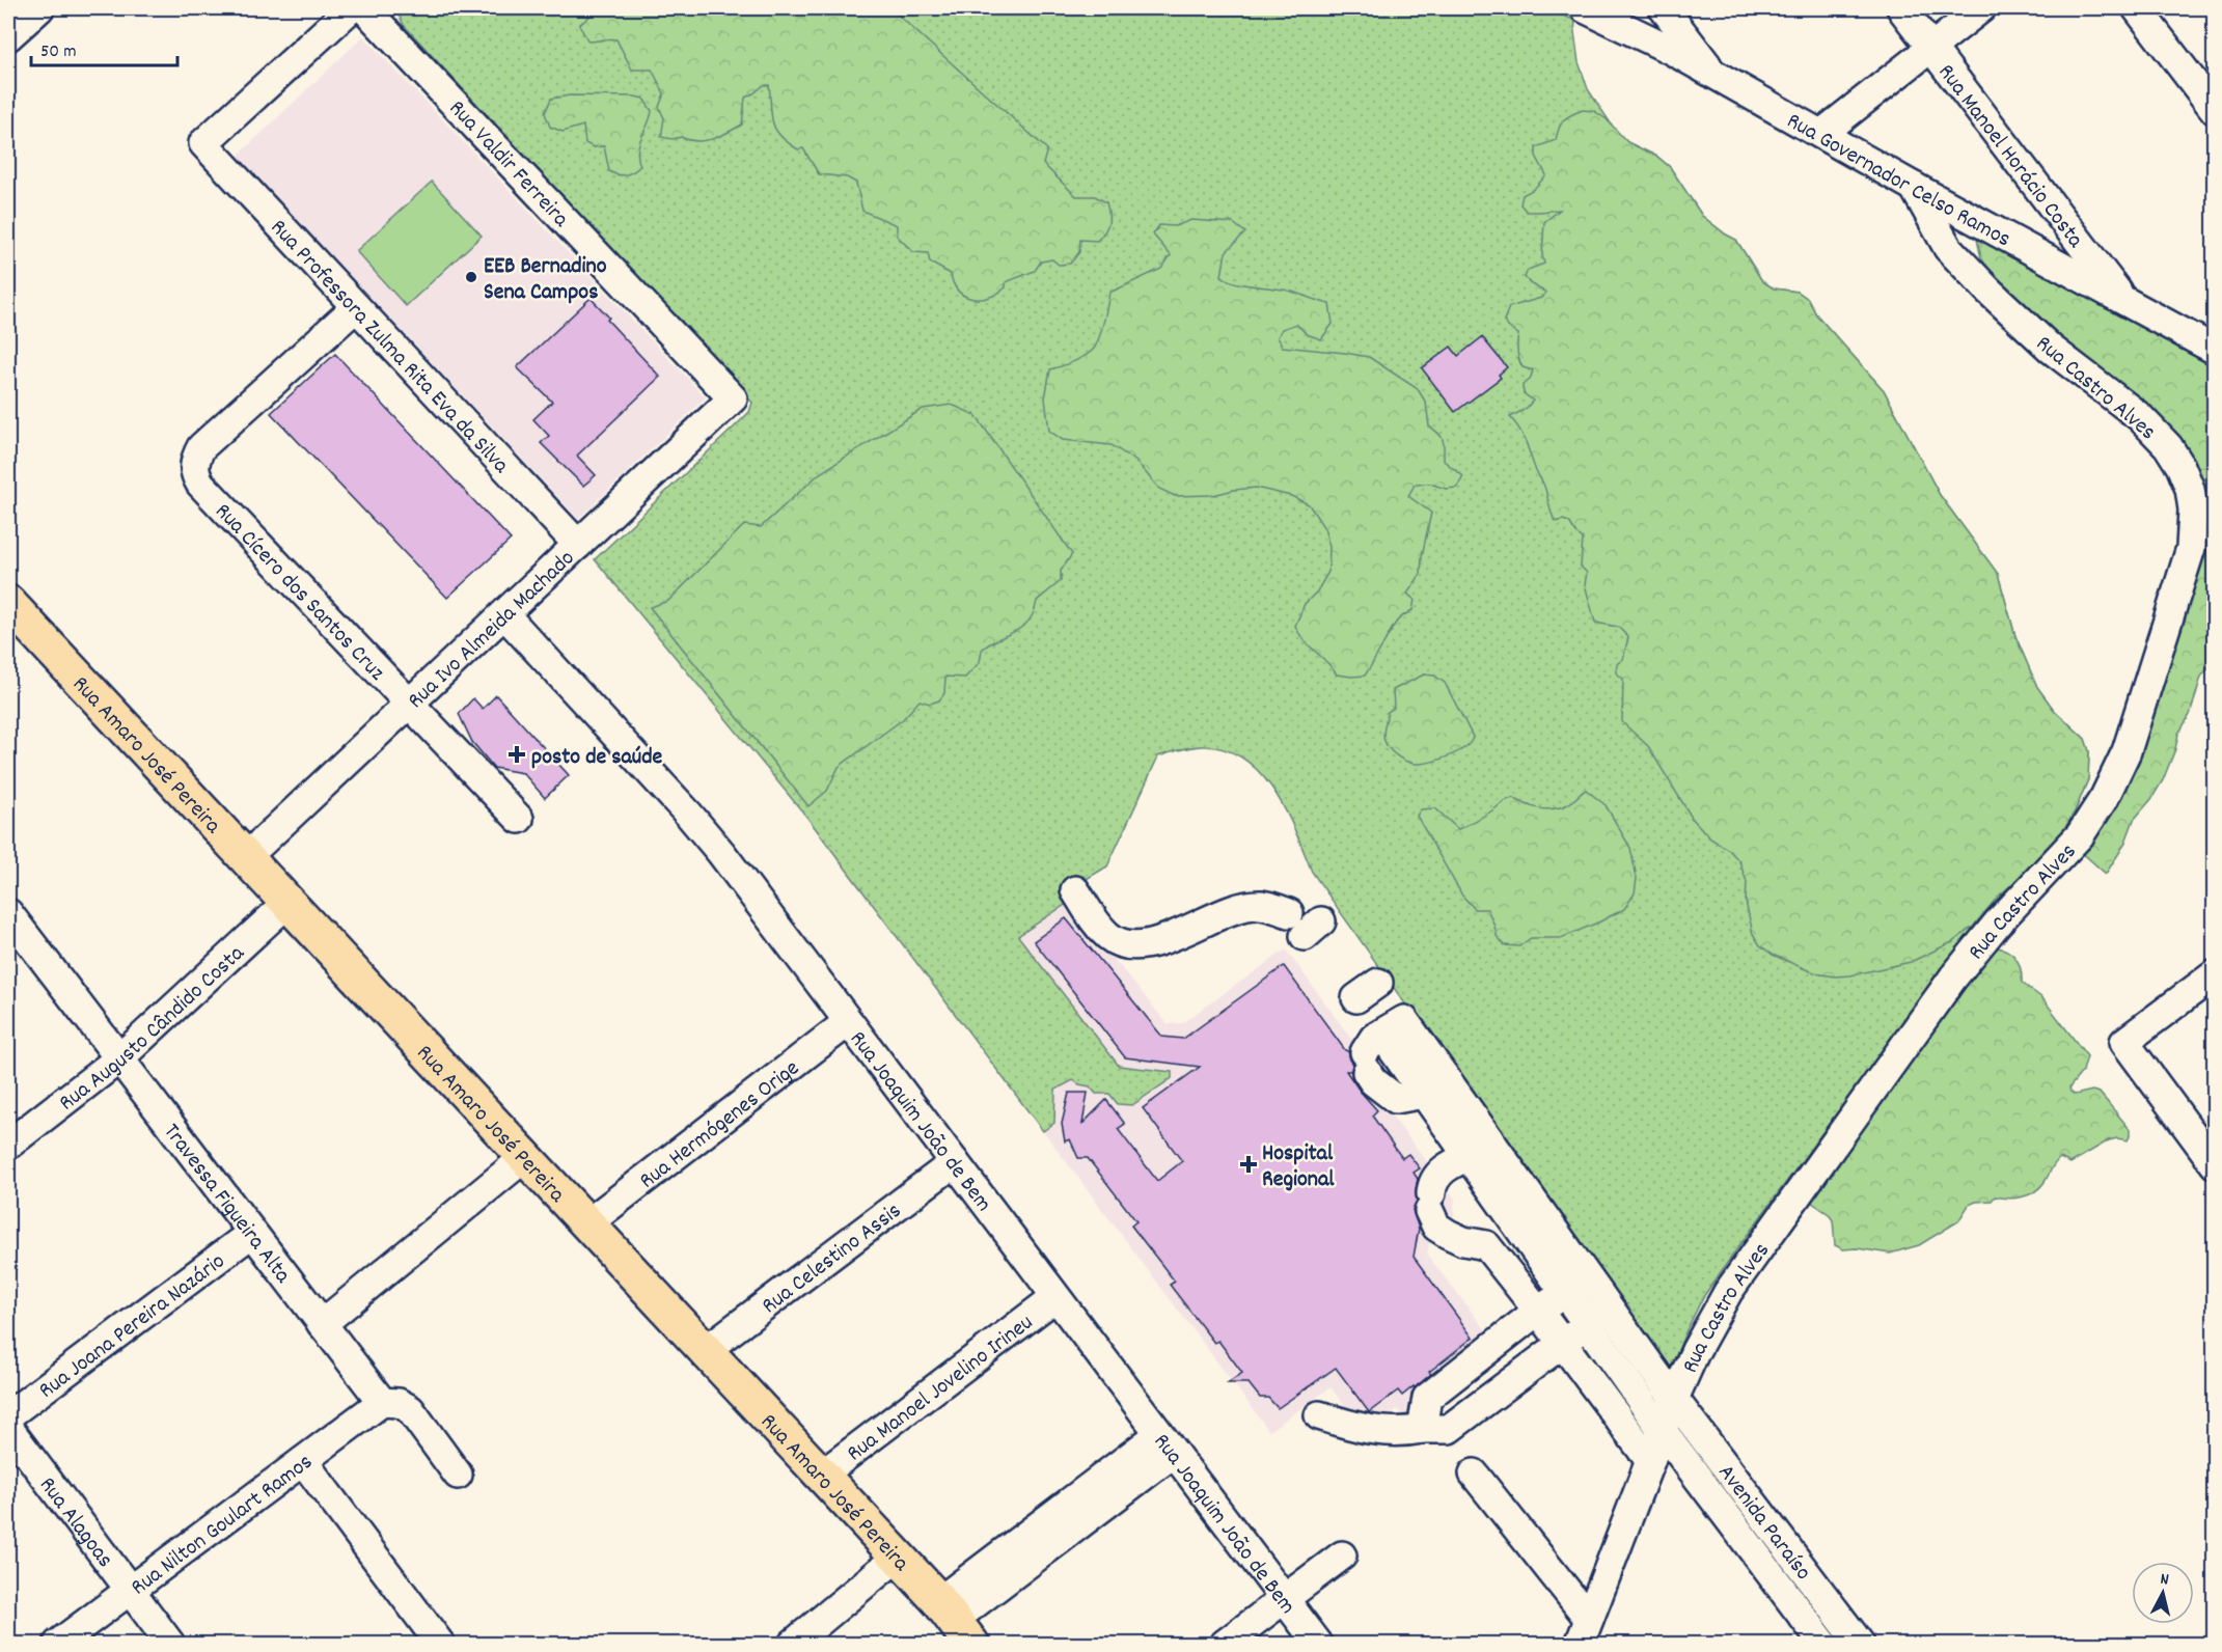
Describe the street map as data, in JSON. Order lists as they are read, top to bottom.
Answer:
{
  "streets": {
    "main road": ["Rua Amaro José Pereira"],
    "street": [
      "Rua Manoel Horácio Costa",
      "Rua Valdir Ferreira",
      "Rua Governador Celso Ramos",
      "Rua Professora Zulma Rita Eva da Silva",
      "Rua Castro Alves",
      "Rua Cícero dos Santos Cruz",
      "Rua Ivo Almeida Machado",
      "Rua Augusto Cândido Costa",
      "Rua Joaquim João de Bem",
      "Rua Hermógenes Orige",
      "Travessa Figueira Alta",
      "Rua Celestino Assis",
      "Rua Joana Pereira Nazário",
      "Rua Manoel Jovelino Irineu",
      "Rua Alagoas",
      "Avenida Paraíso",
      "Rua Nilton Goulart Ramos"
    ]
  },
  "crossings": [
    ["Rua Manoel Horácio Costa", "Rua Governador Celso Ramos"],
    ["Rua Valdir Ferreira", "Rua Ivo Almeida Machado"],
    ["Rua Governador Celso Ramos", "Rua Castro Alves"],
    ["Rua Professora Zulma Rita Eva da Silva", "Rua Cícero dos Santos Cruz"],
    ["Rua Professora Zulma Rita Eva da Silva", "Rua Ivo Almeida Machado"],
    ["Rua Castro Alves", "Avenida Paraíso"],
    ["Rua Cícero dos Santos Cruz", "Rua Ivo Almeida Machado"],
    ["Rua Ivo Almeida Machado", "Rua Amaro José Pereira"],
    ["Rua Ivo Almeida Machado", "Rua Joaquim João de Bem"],
    ["Rua Amaro José Pereira", "Rua Augusto Cândido Costa"],
    ["Rua Amaro José Pereira", "Rua Hermógenes Orige"],
    ["Rua Amaro José Pereira", "Rua Celestino Assis"],
    ["Rua Amaro José Pereira", "Rua Manoel Jovelino Irineu"],
    ["Rua Augusto Cândido Costa", "Travessa Figueira Alta"],
    ["Rua Joaquim João de Bem", "Rua Hermógenes Orige"],
    ["Rua Joaquim João de Bem", "Rua Celestino Assis"],
    ["Rua Joaquim João de Bem", "Rua Manoel Jovelino Irineu"],
    ["Travessa Figueira Alta", "Rua Joana Pereira Nazário"],
    ["Travessa Figueira Alta", "Rua Nilton Goulart Ramos"],
    ["Rua Alagoas", "Rua Nilton Goulart Ramos"]
  ],
  "places": {
    "other": ["EEB Bernadino Sena Campos"],
    "health": ["posto de saúde", "Hospital Regional"]
  },
  "scale_bar": "50 m",
  "north": "top"
}
